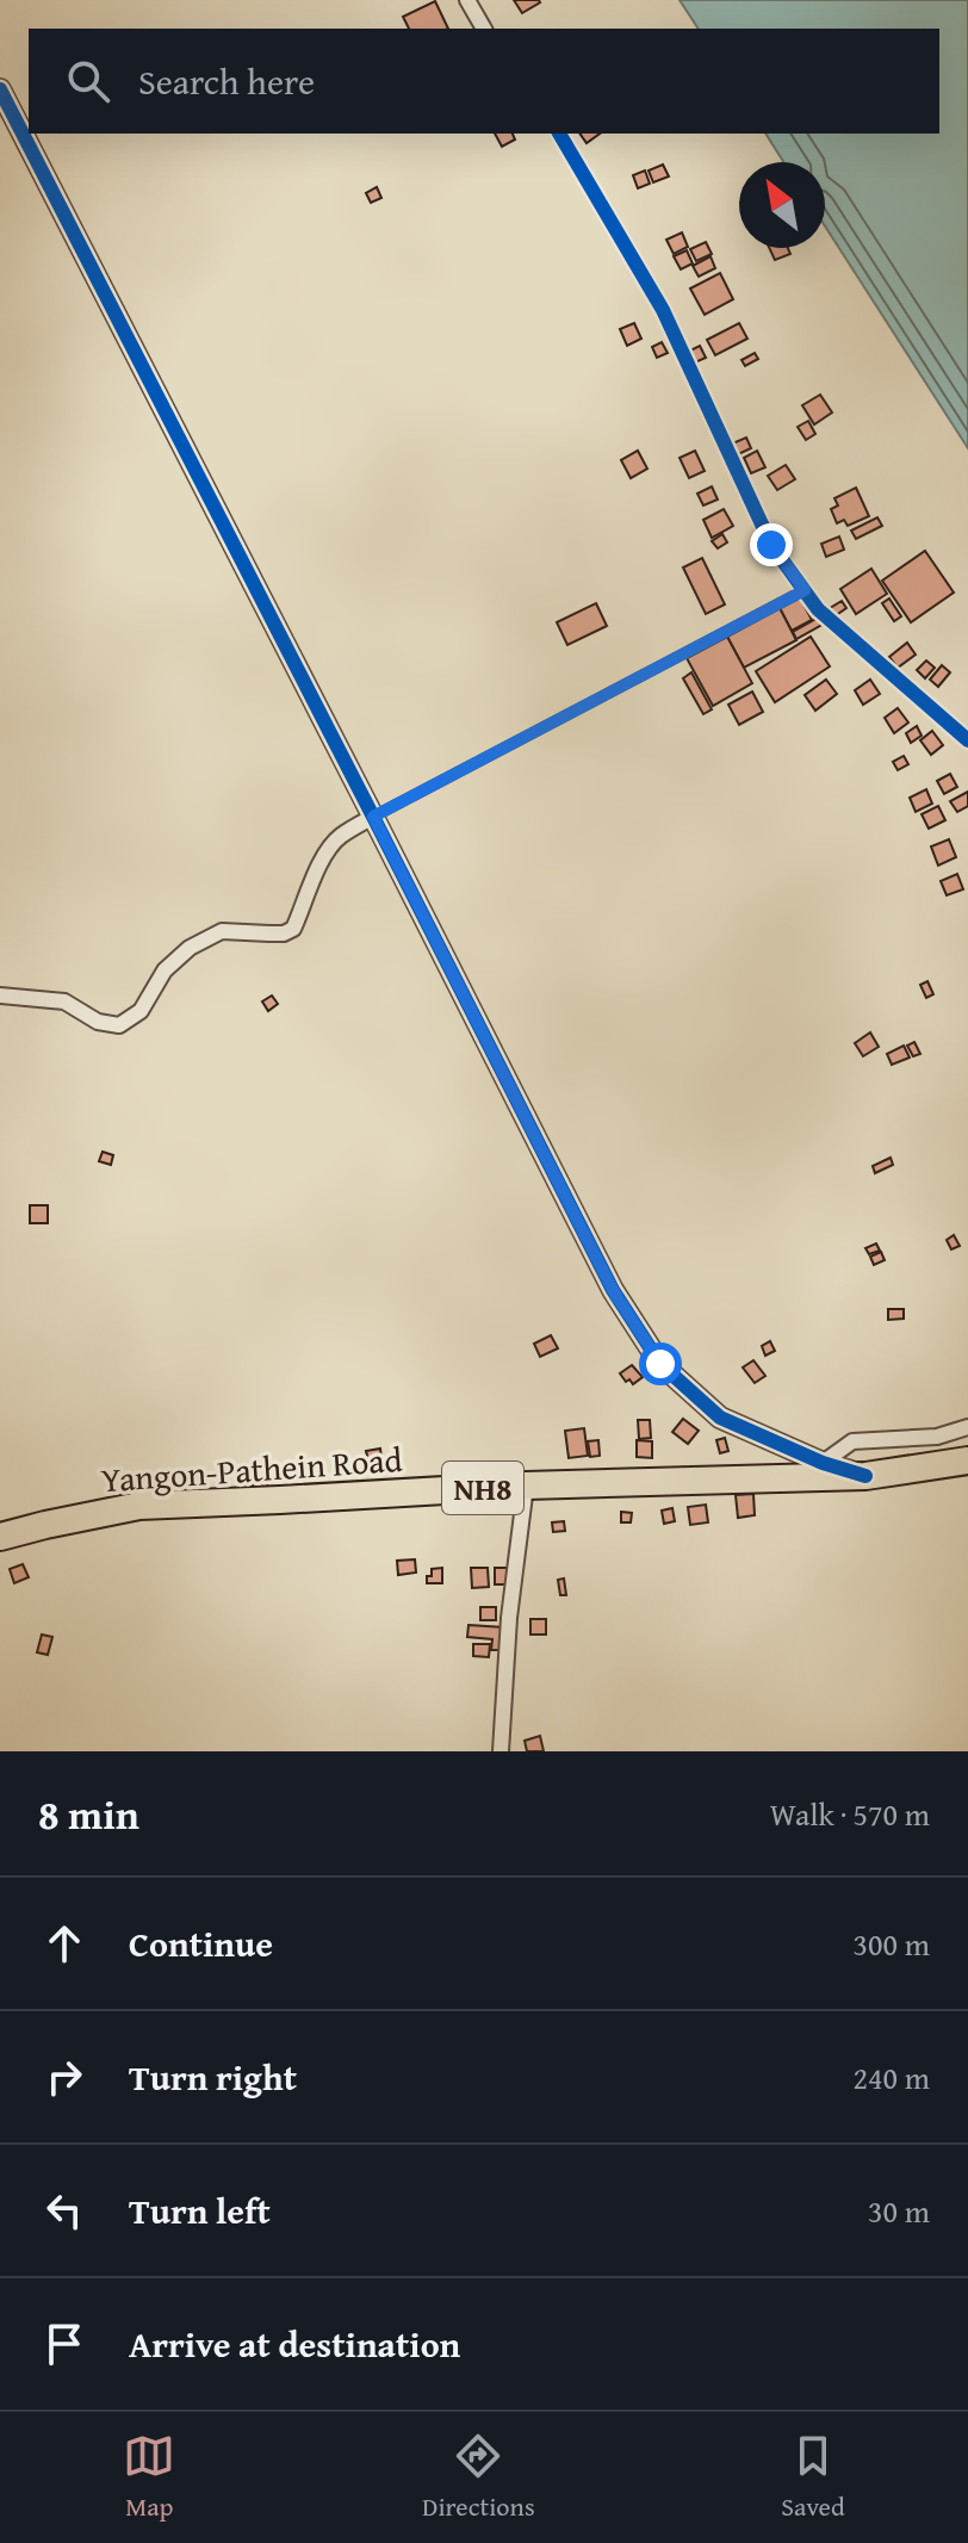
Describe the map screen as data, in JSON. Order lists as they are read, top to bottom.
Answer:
{
  "streets": {
    "highway": ["Yangon-Pathein Road", "NH8"]
  },
  "north": "top left",
  "page": {
    "search": "Search here",
    "heading": ["8 min", "Walk · 570 m"],
    "list": [
      ["Continue", "300 m"],
      ["Turn right", "240 m"],
      ["Turn left", "30 m"],
      "Arrive at destination"
    ],
    "nav": ["Map", "Directions", "Saved"]
  }
}
